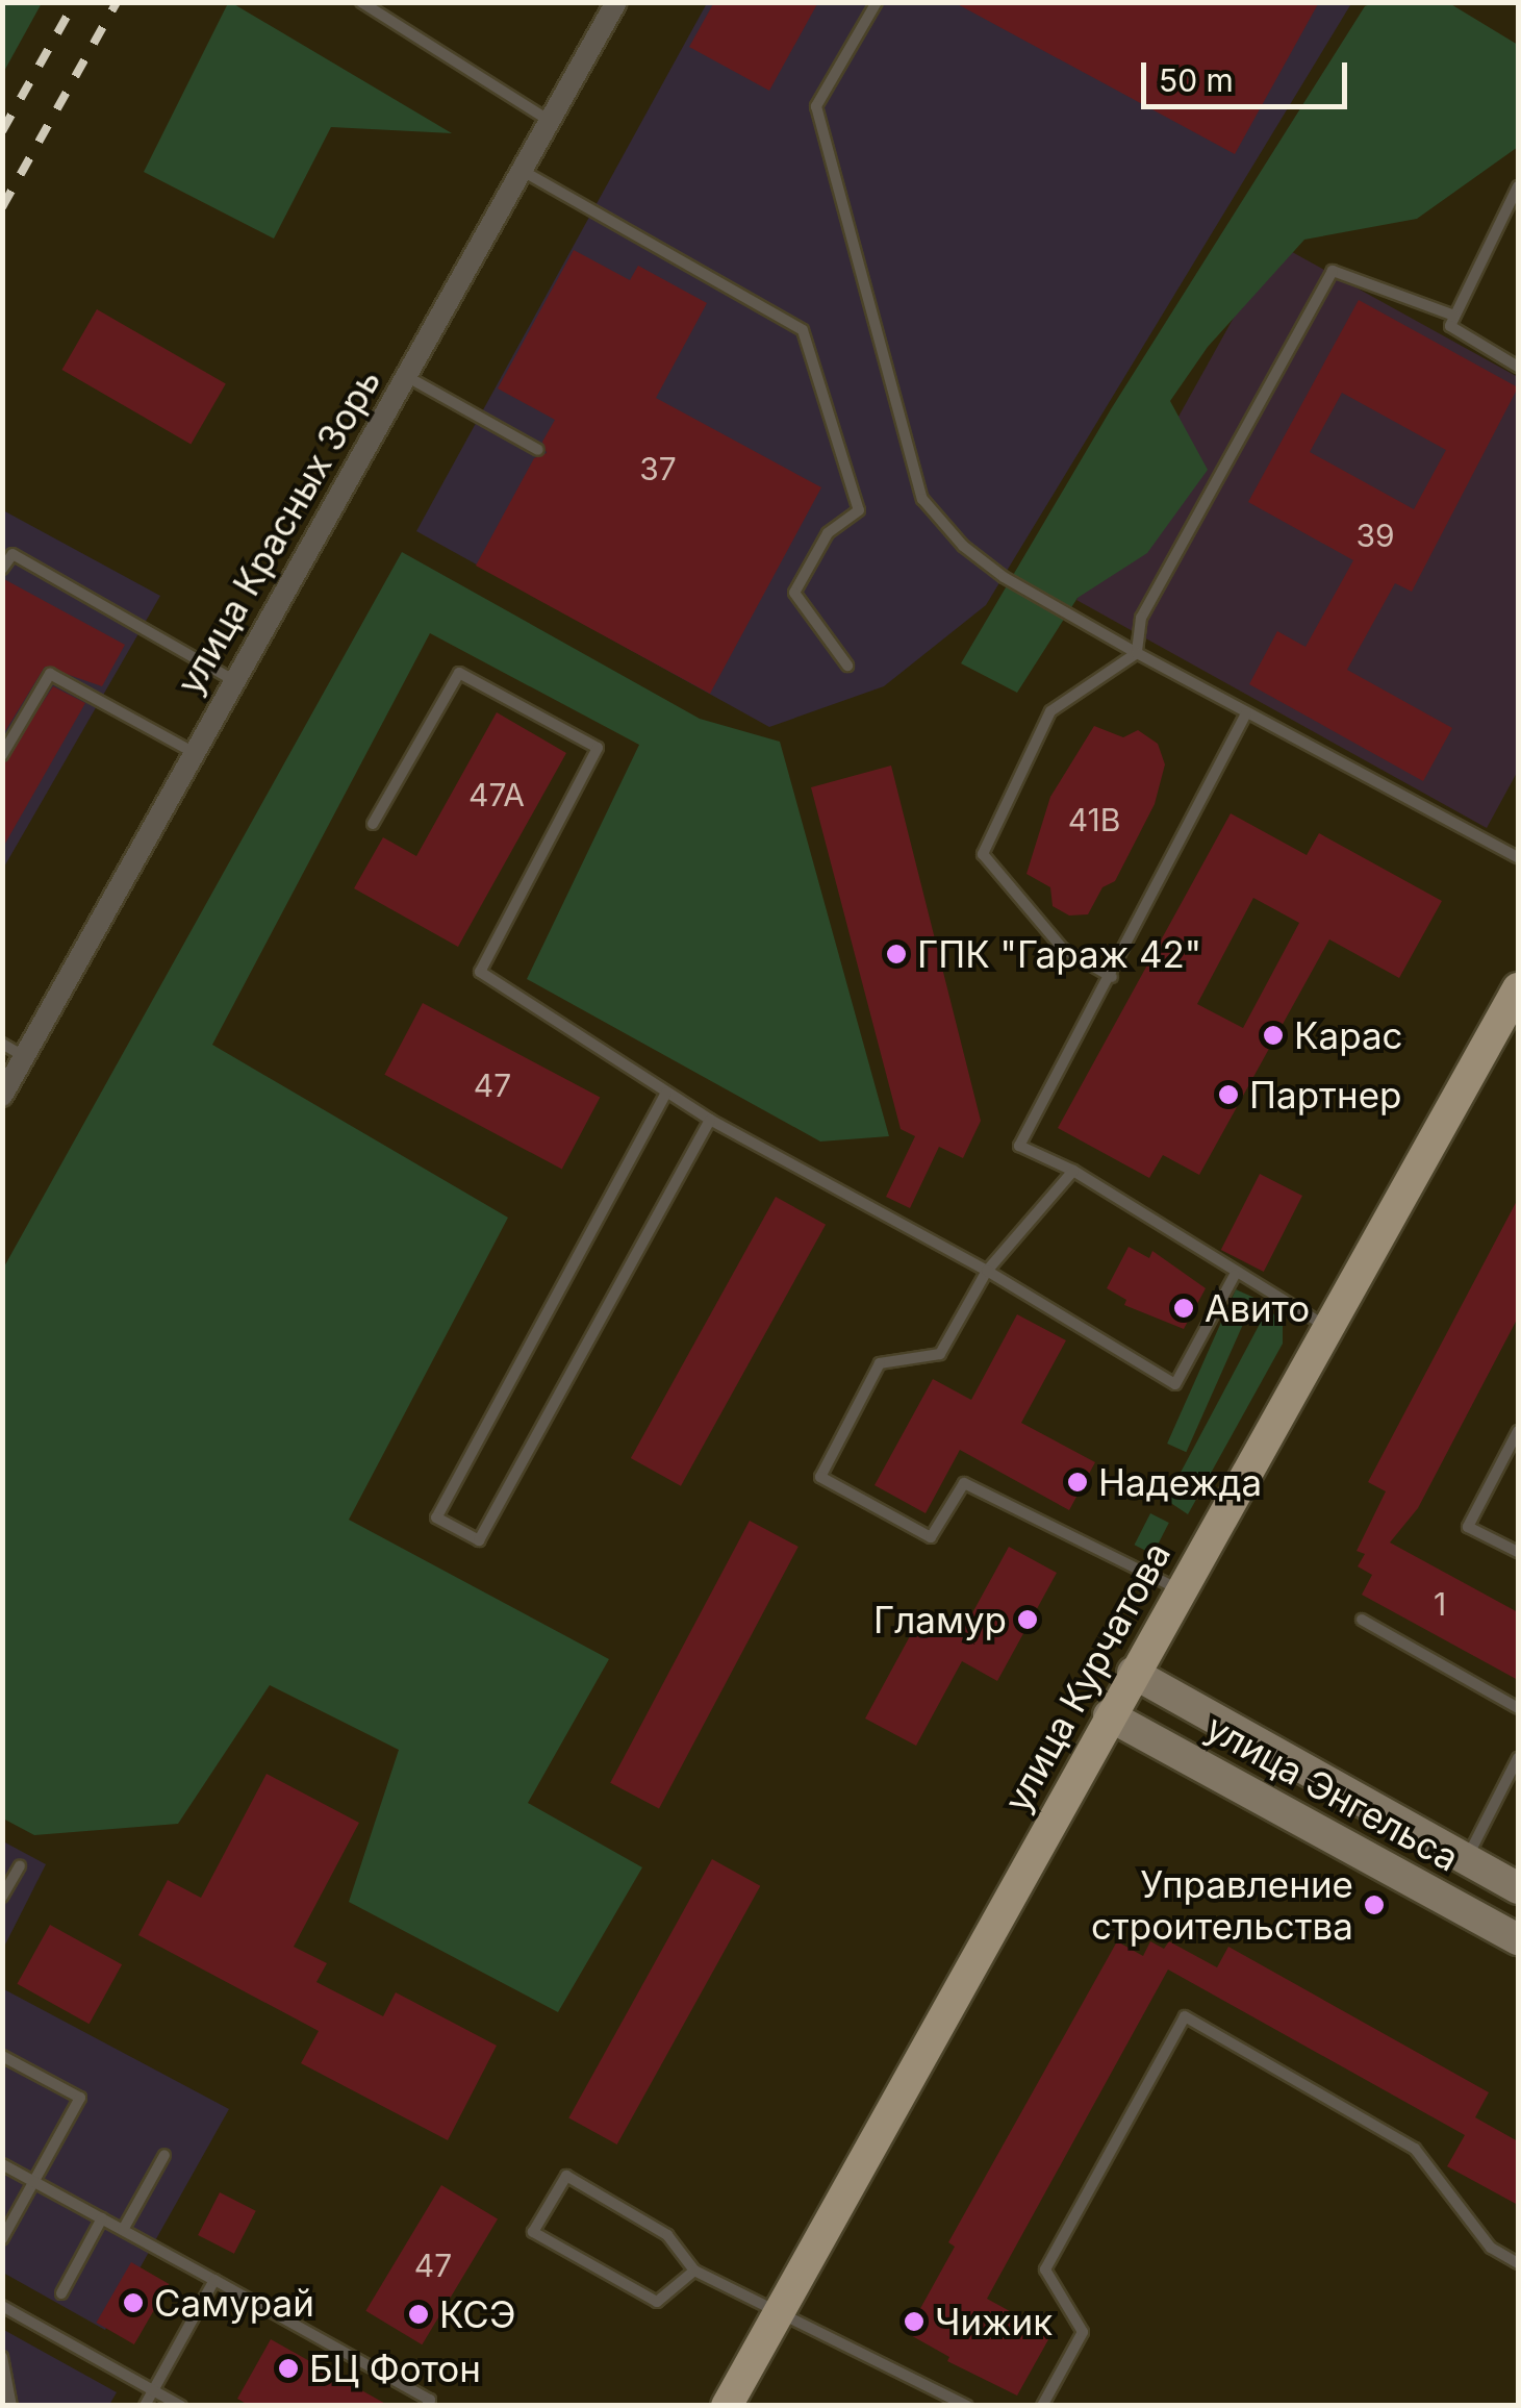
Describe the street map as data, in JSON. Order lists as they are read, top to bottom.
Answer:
{
  "streets": {
    "main road": ["улица Курчатова", "улица Энгельса"],
    "street": ["улица Красных Зорь"]
  },
  "crossings": [
    ["улица Курчатова", "улица Энгельса"]
  ],
  "places": [
    "ГПК \"Гараж 42\"",
    "Карас",
    "Партнер",
    "Авито",
    "Надежда",
    "Гламур",
    "Управление строительства",
    "Самурай",
    "КСЭ",
    "Чижик",
    "БЦ Фотон"
  ],
  "house_numbers": [
    "37",
    "39",
    "47А",
    "41В",
    "47",
    "1",
    "47"
  ],
  "scale_bar": "50 m"
}
